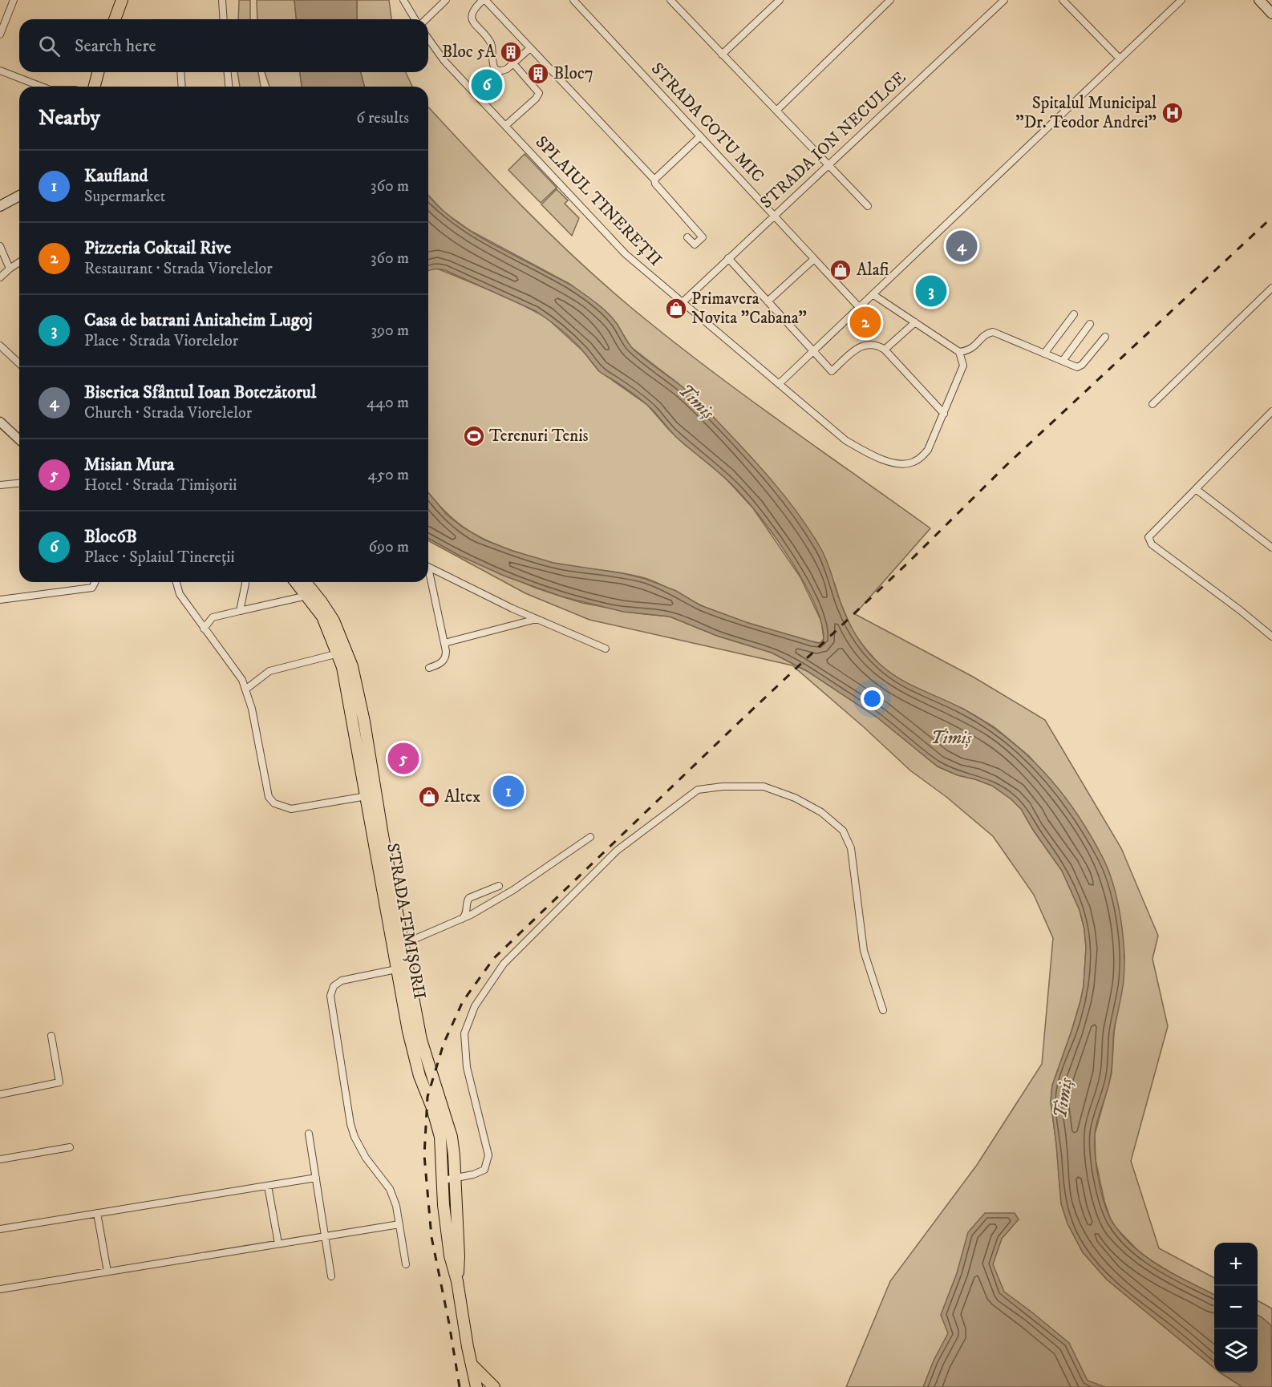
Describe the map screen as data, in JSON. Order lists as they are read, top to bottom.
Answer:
{
  "streets": {
    "main road": ["STRADA TIMIȘORII"],
    "street": ["STRADA COTU MIC", "STRADA ION NECULCE", "SPLAIUL TINEREȚII"]
  },
  "crossings": [
    ["STRADA COTU MIC", "STRADA ION NECULCE"],
    ["STRADA ION NECULCE", "SPLAIUL TINEREȚII"]
  ],
  "water": ["Timiș"],
  "places": {
    "building": ["Bloc 5A", "Bloc7"],
    "hospital": ["Spitalul Municipal \"Dr. Teodor Andrei\""],
    "shop": ["Alafi", "Primavera Novita \"Cabana\"", "Altex"],
    "sports": ["Terenuri Tenis"]
  },
  "page": {
    "search": "Search here",
    "pins": [
      "6",
      "4",
      "3",
      "2",
      "5",
      "1"
    ],
    "heading": ["Nearby", "6 results"],
    "list": [
      {
        "mark": "1",
        "name": "Kaufland",
        "note": "Supermarket",
        "value": "360 m"
      },
      {
        "mark": "2",
        "name": "Pizzeria Coktail Rive",
        "note": "Restaurant · Strada Viorelelor",
        "value": "360 m"
      },
      {
        "mark": "3",
        "name": "Casa de batrani Anitaheim Lugoj",
        "note": "Place · Strada Viorelelor",
        "value": "390 m"
      },
      {
        "mark": "4",
        "name": "Biserica Sfântul Ioan Botezătorul",
        "note": "Church · Strada Viorelelor",
        "value": "440 m"
      },
      {
        "mark": "5",
        "name": "Misian Mura",
        "note": "Hotel · Strada Timișorii",
        "value": "450 m"
      },
      {
        "mark": "6",
        "name": "Bloc6B",
        "note": "Place · Splaiul Tinereții",
        "value": "690 m"
      }
    ],
    "map_buttons": ["+", "−"]
  }
}
